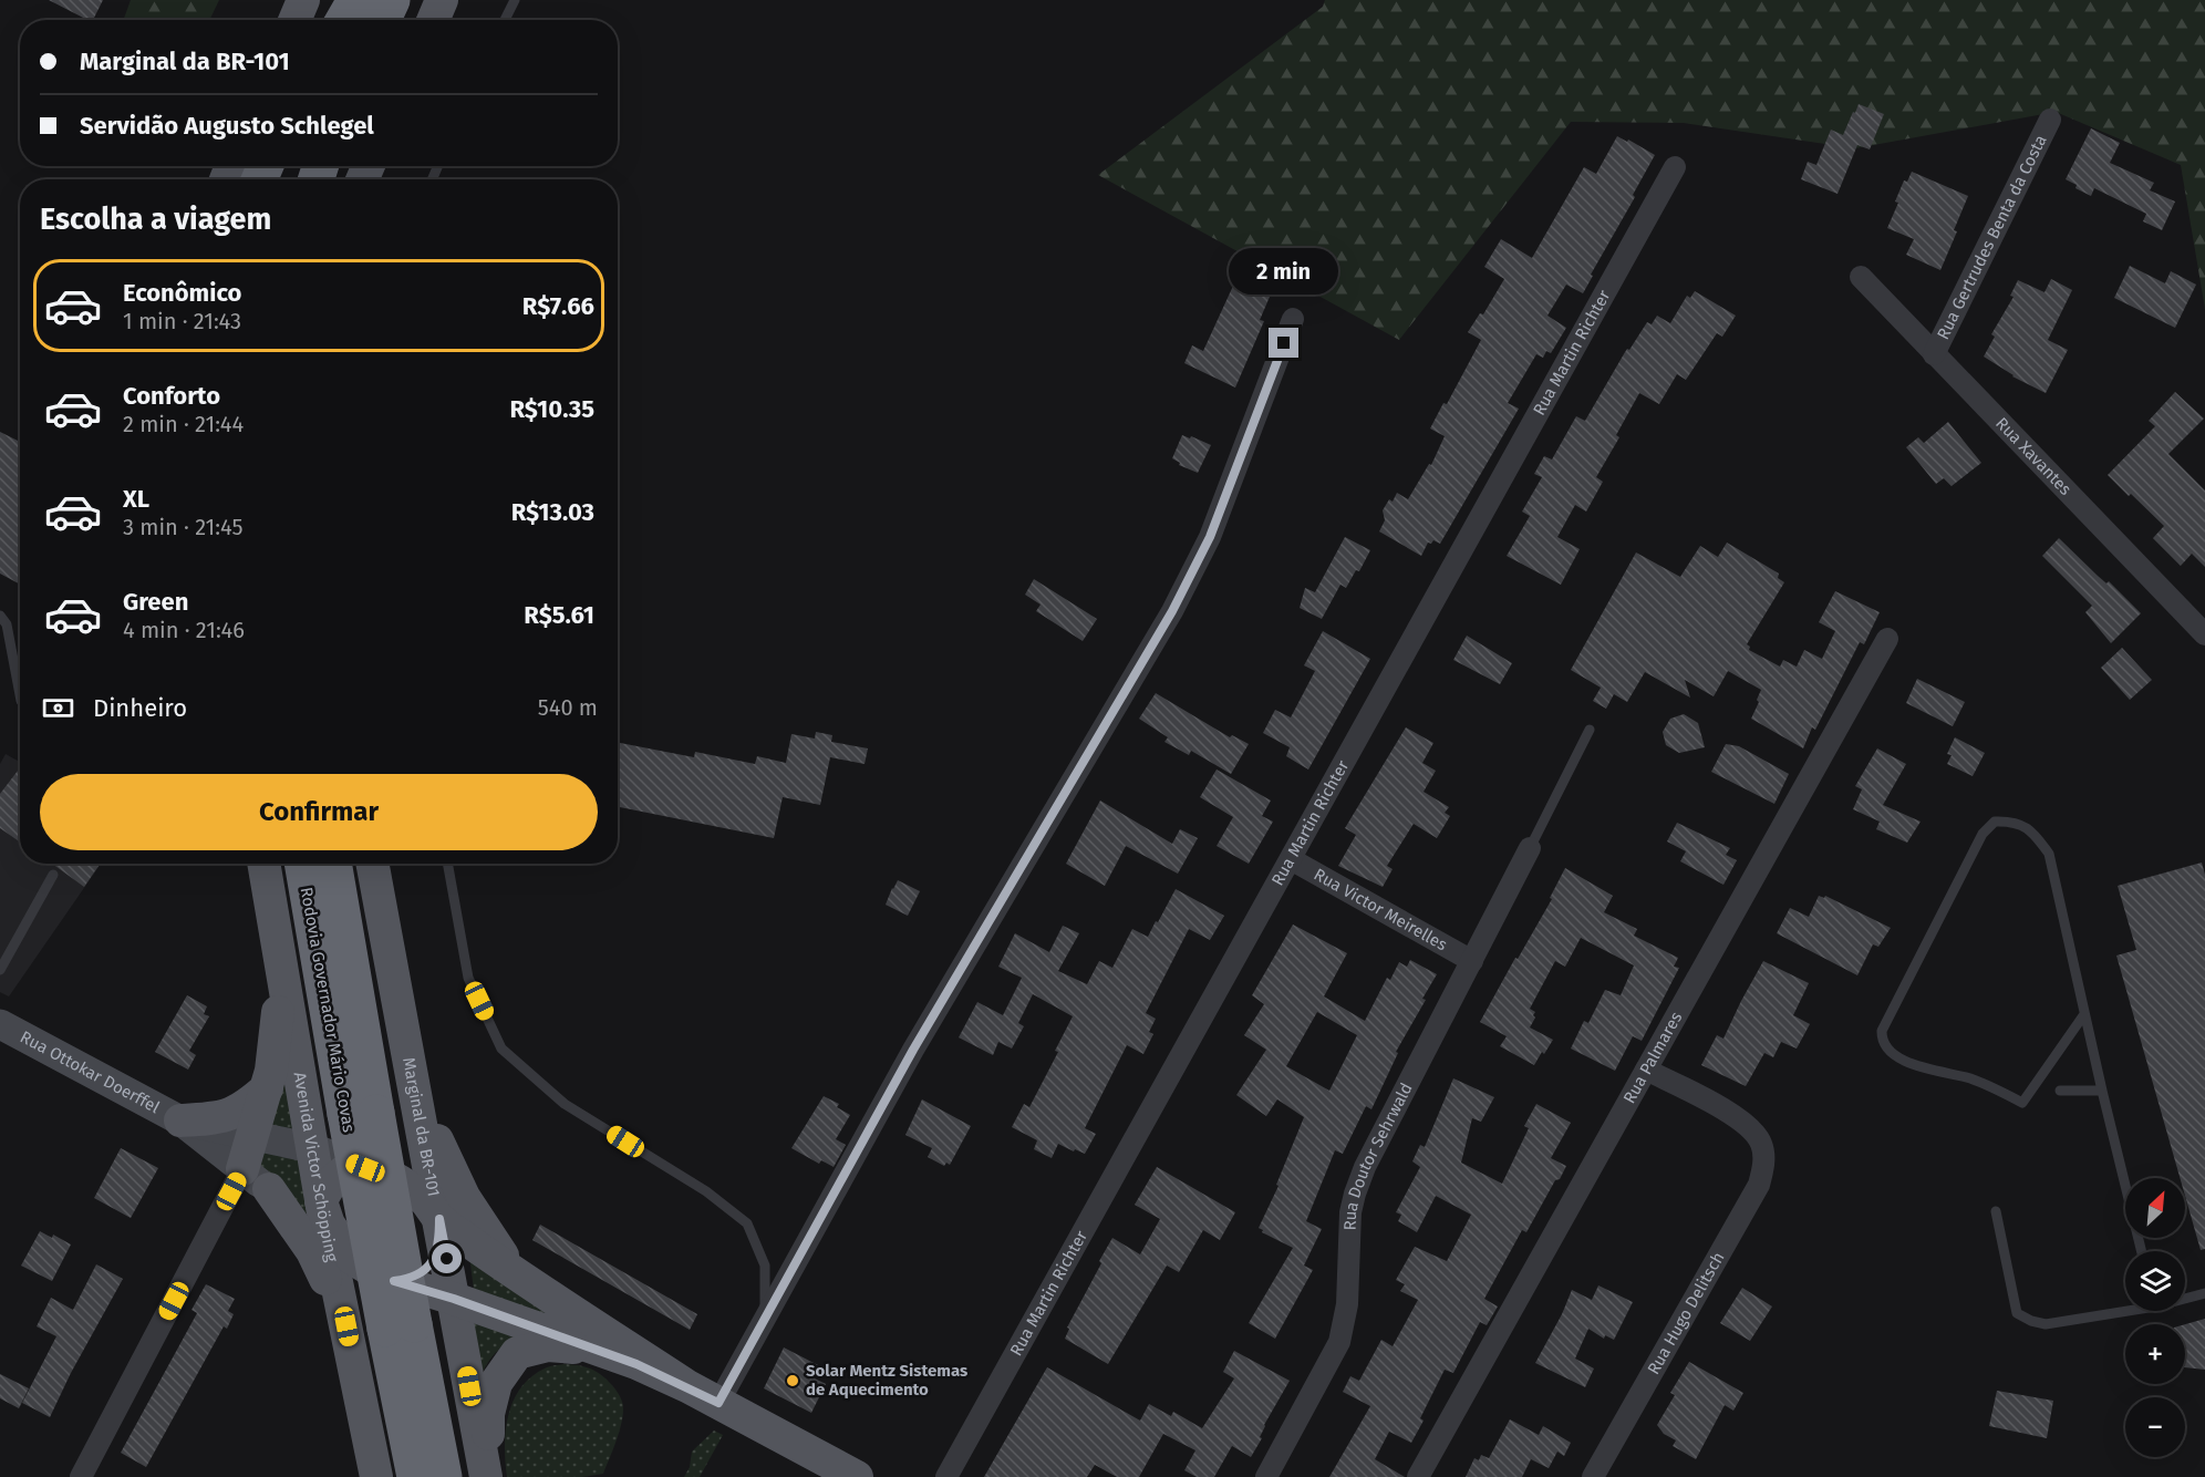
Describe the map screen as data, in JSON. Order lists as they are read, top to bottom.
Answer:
{
  "streets": {
    "highway": ["Rodovia Governador Mário Covas"],
    "main road": ["Rua Ottokar Doerffel", "Marginal da BR-101", "Avenida Victor Schöpping"],
    "street": [
      "Rua Gertrudes Benta da Costa",
      "Rua Martin Richter",
      "Rua Xavantes",
      "Rua Victor Meirelles",
      "Rua Palmares",
      "Rua Doutor Sehrwald",
      "Rua Hugo Delitsch"
    ]
  },
  "crossings": [
    ["Rua Gertrudes Benta da Costa", "Rua Xavantes"],
    ["Rua Martin Richter", "Rua Victor Meirelles"],
    ["Rua Victor Meirelles", "Rua Doutor Sehrwald"],
    ["Rua Palmares", "Rua Hugo Delitsch"],
    ["Rua Ottokar Doerffel", "Marginal da BR-101"],
    ["Rua Ottokar Doerffel", "Avenida Victor Schöpping"],
    ["Marginal da BR-101", "Avenida Victor Schöpping"]
  ],
  "places": ["Solar Mentz Sistemas de Aquecimento"],
  "north": "top right",
  "page": {
    "banner": ["Marginal da BR-101", "Servidão Augusto Schlegel"],
    "heading": "Escolha a viagem",
    "bubble": "2 min",
    "list": [
      {
        "name": "Econômico",
        "note": "1 min · 21:43",
        "value": "R$7.66"
      },
      {
        "name": "Conforto",
        "note": "2 min · 21:44",
        "value": "R$10.35"
      },
      {
        "name": "XL",
        "note": "3 min · 21:45",
        "value": "R$13.03"
      },
      {
        "name": "Green",
        "note": "4 min · 21:46",
        "value": "R$5.61"
      }
    ],
    "pay": ["Dinheiro", "540 m"],
    "buttons": "Confirmar",
    "map_buttons": ["+", "−"]
  }
}
